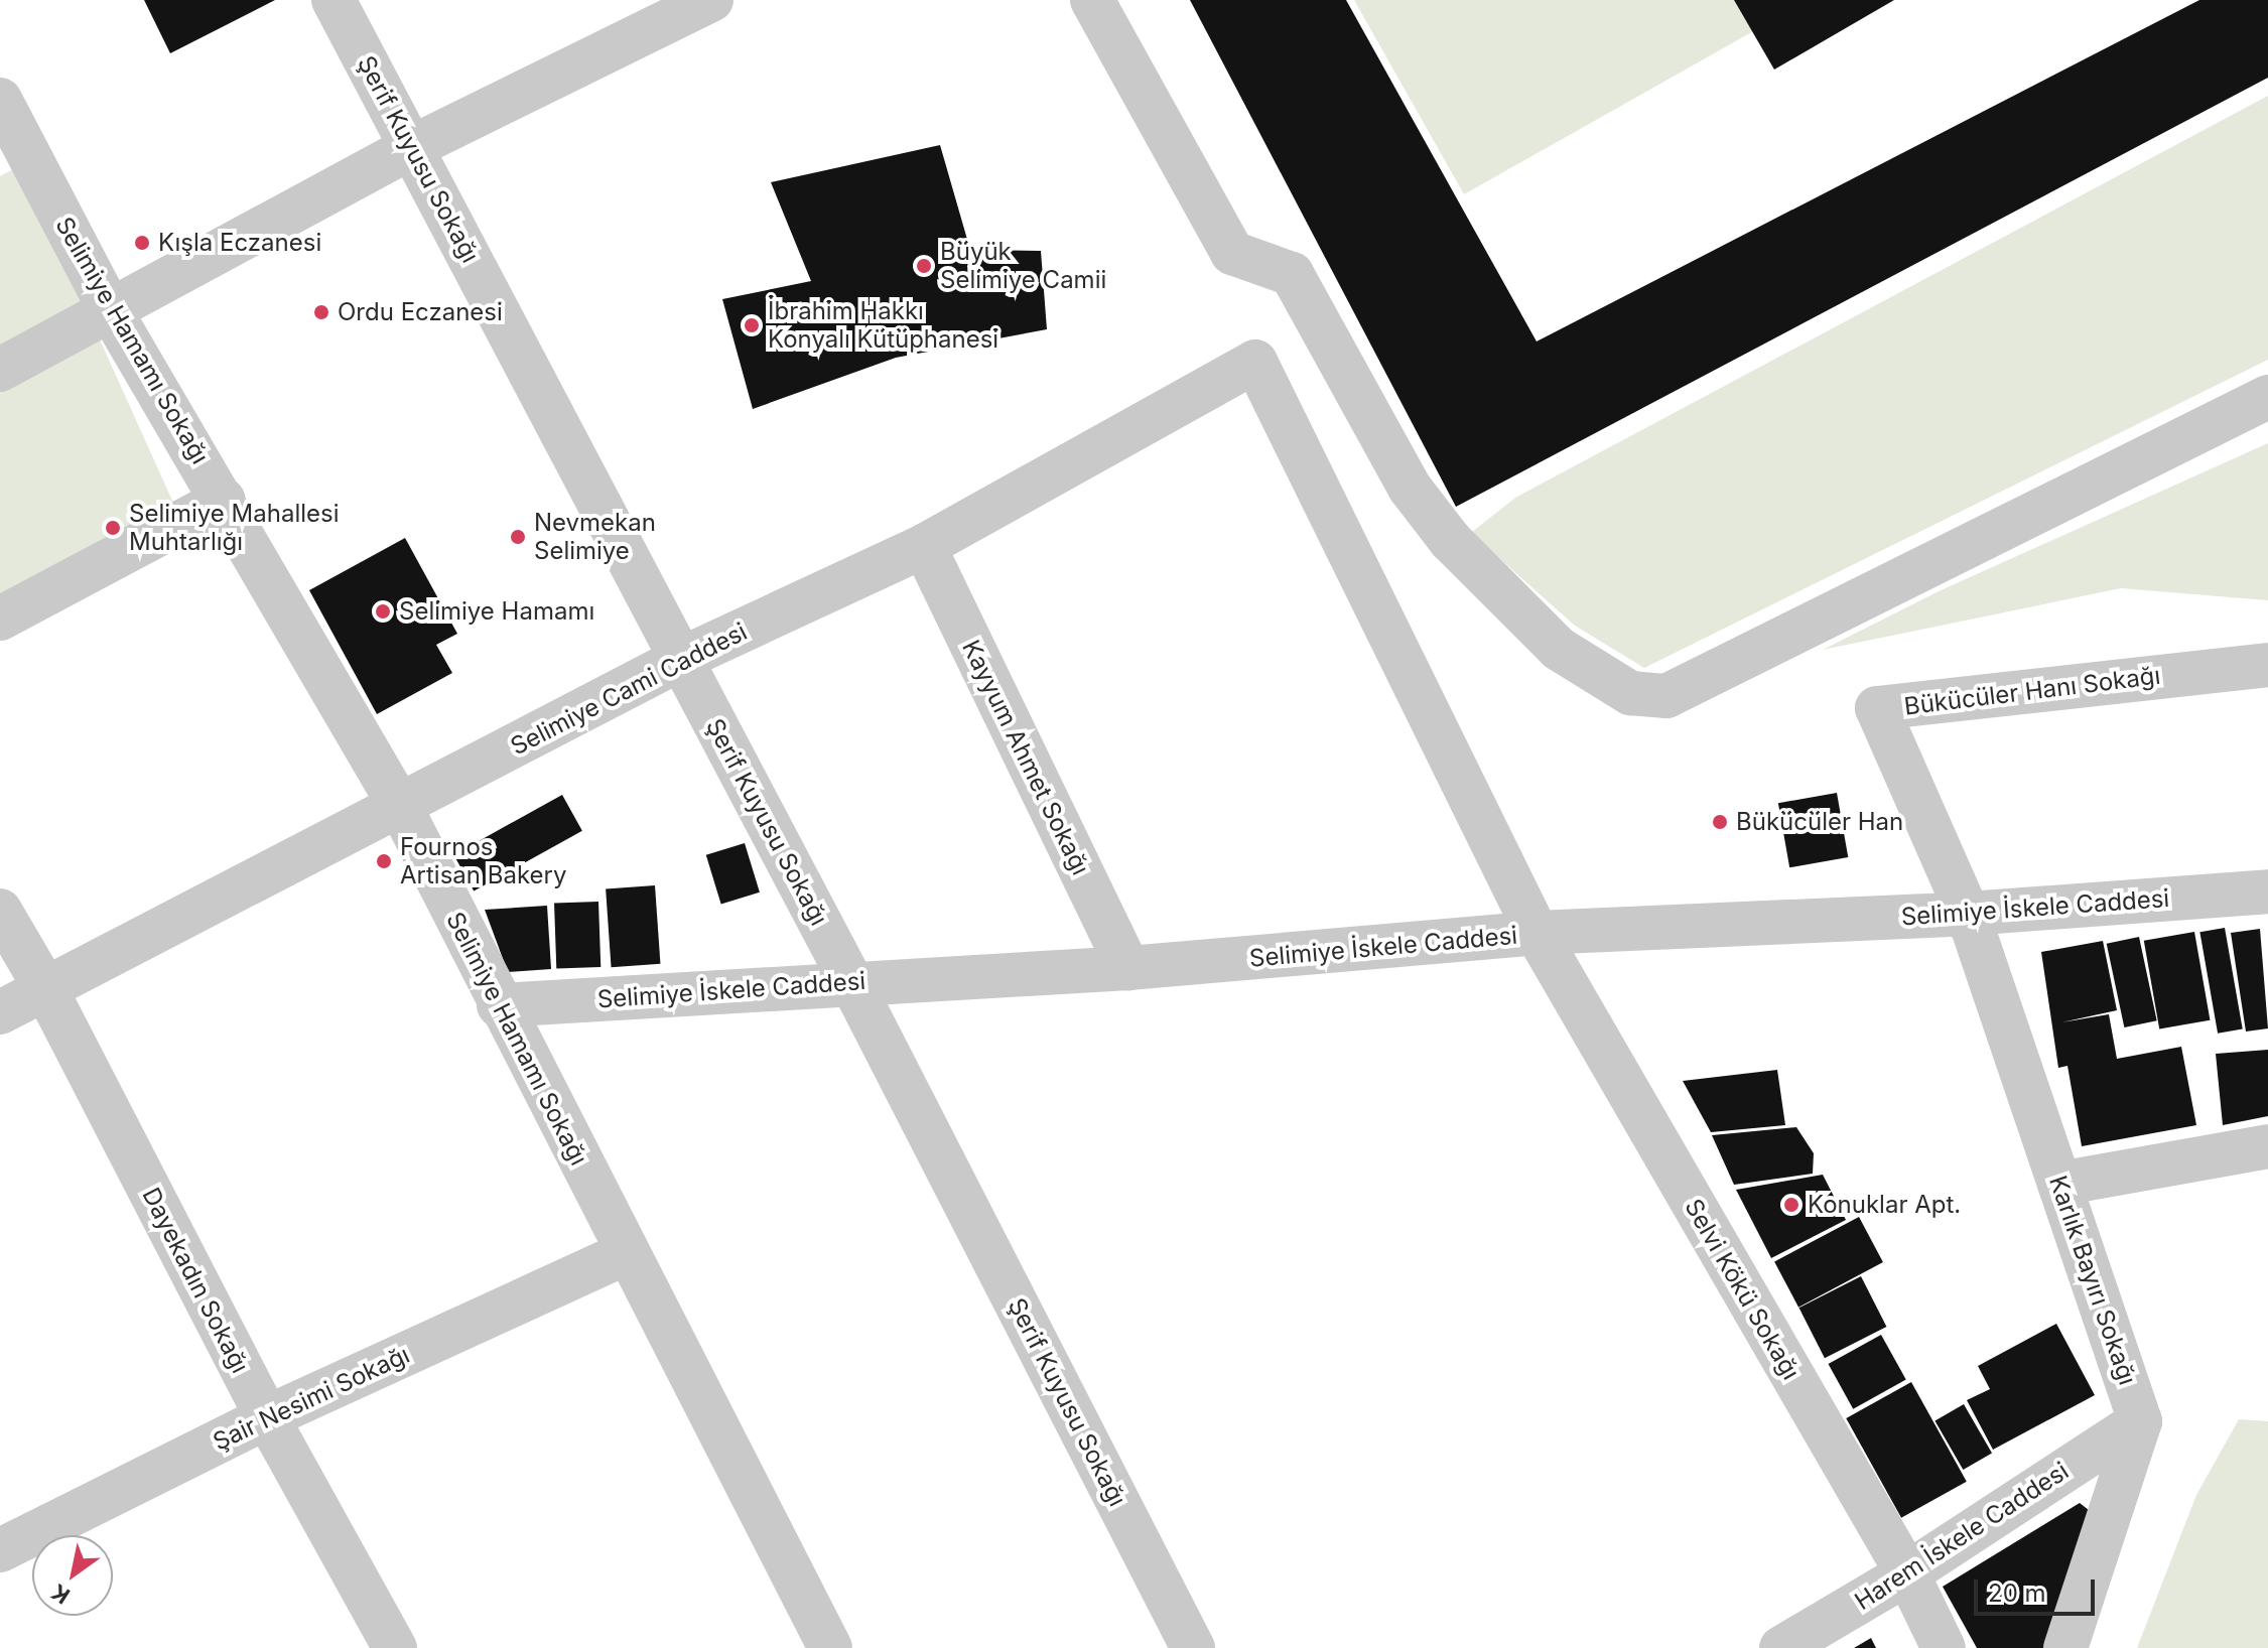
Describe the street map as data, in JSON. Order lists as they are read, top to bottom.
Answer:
{
  "streets": {
    "street": [
      "Şerif Kuyusu Sokağı",
      "Selimiye Hamamı Sokağı",
      "Selimiye Cami Caddesi",
      "Bükücüler Hanı Sokağı",
      "Kayyum Ahmet Sokağı",
      "Selimiye İskele Caddesi",
      "Dayekadın Sokağı",
      "Karlık Bayırı Sokağı",
      "Selvi Kökü Sokağı",
      "Şair Nesimi Sokağı",
      "Harem İskele Caddesi"
    ]
  },
  "crossings": [
    ["Şerif Kuyusu Sokağı", "Selimiye Cami Caddesi"],
    ["Şerif Kuyusu Sokağı", "Selimiye İskele Caddesi"],
    ["Selimiye Hamamı Sokağı", "Selimiye Cami Caddesi"],
    ["Selimiye Hamamı Sokağı", "Selimiye İskele Caddesi"],
    ["Selimiye Hamamı Sokağı", "Şair Nesimi Sokağı"],
    ["Selimiye Cami Caddesi", "Kayyum Ahmet Sokağı"],
    ["Selimiye Cami Caddesi", "Dayekadın Sokağı"],
    ["Selimiye Cami Caddesi", "Selvi Kökü Sokağı"],
    ["Bükücüler Hanı Sokağı", "Selimiye İskele Caddesi"],
    ["Bükücüler Hanı Sokağı", "Karlık Bayırı Sokağı"],
    ["Kayyum Ahmet Sokağı", "Selimiye İskele Caddesi"],
    ["Selimiye İskele Caddesi", "Karlık Bayırı Sokağı"],
    ["Selimiye İskele Caddesi", "Selvi Kökü Sokağı"],
    ["Dayekadın Sokağı", "Şair Nesimi Sokağı"],
    ["Karlık Bayırı Sokağı", "Harem İskele Caddesi"],
    ["Selvi Kökü Sokağı", "Harem İskele Caddesi"]
  ],
  "places": [
    "Kışla Eczanesi",
    "Büyük Selimiye Camii",
    "Ordu Eczanesi",
    "İbrahim Hakkı Konyalı Kütüphanesi",
    "Selimiye Mahallesi Muhtarlığı",
    "Nevmekan Selimiye",
    "Selimiye Hamamı",
    "Bükücüler Han",
    "Fournos Artisan Bakery",
    "Konuklar Apt."
  ],
  "scale_bar": "20 m",
  "north": "bottom left"
}
